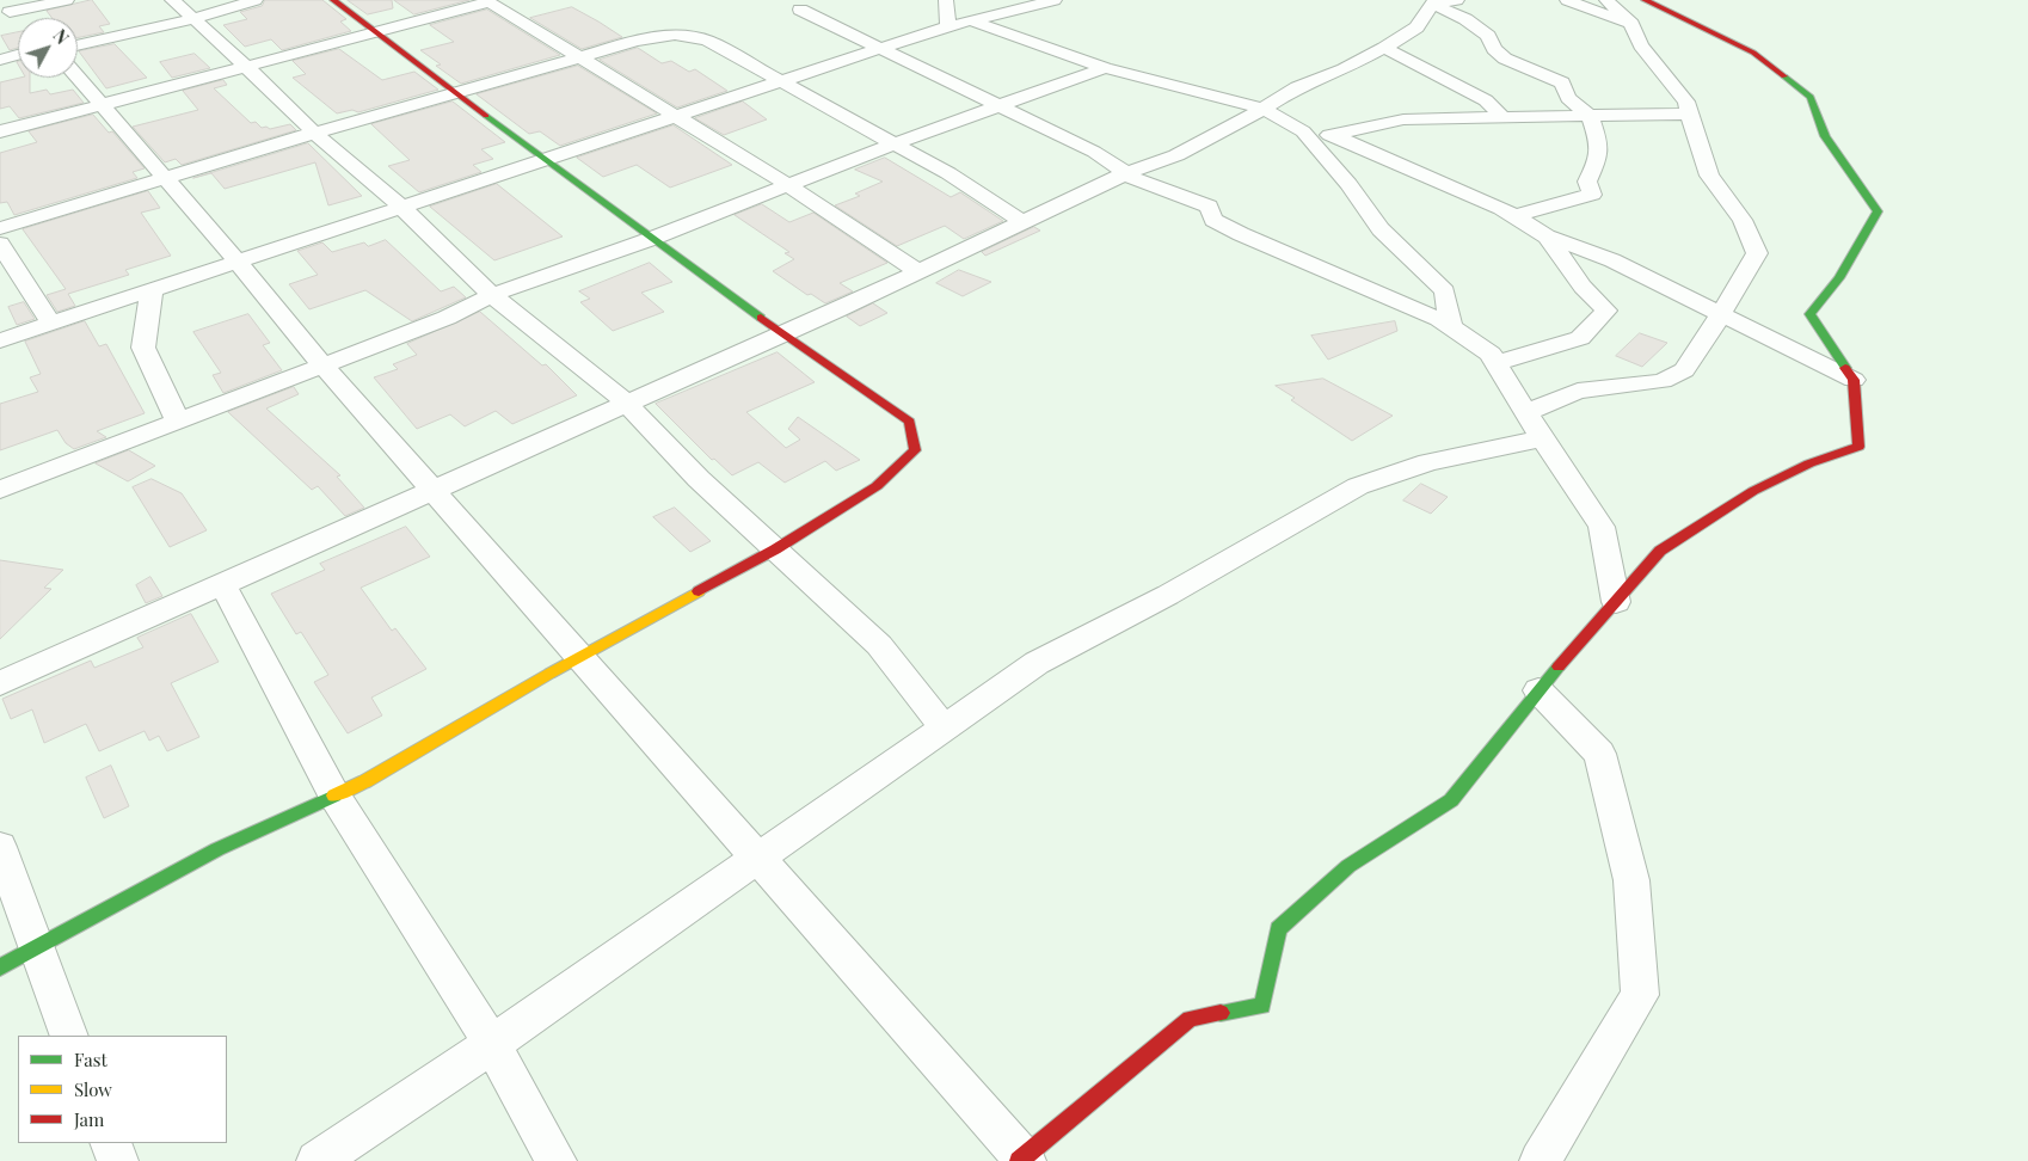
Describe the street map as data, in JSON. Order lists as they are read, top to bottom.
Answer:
{
  "legend": ["Fast", "Slow", "Jam"],
  "north": "top right"
}
